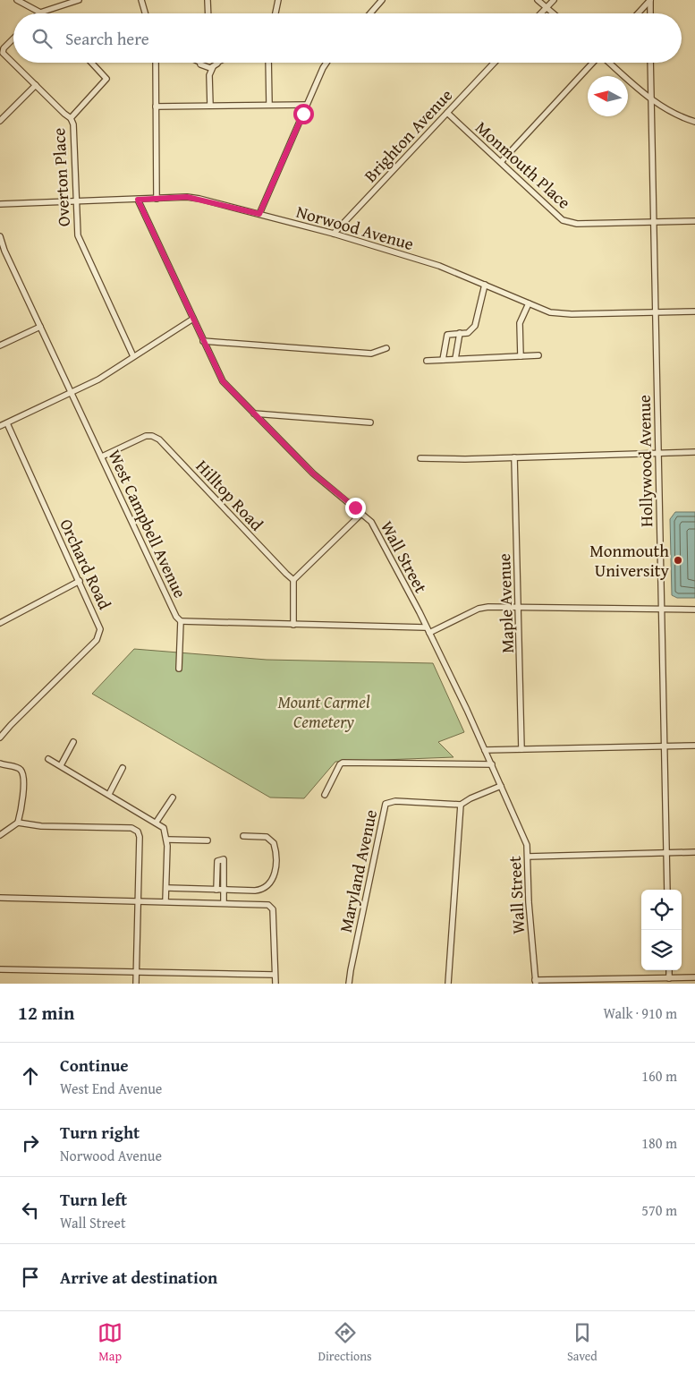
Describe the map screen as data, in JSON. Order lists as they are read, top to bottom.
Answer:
{
  "streets": {
    "street": [
      "Brighton Avenue",
      "Monmouth Place",
      "Overton Place",
      "Norwood Avenue",
      "Hollywood Avenue",
      "Hilltop Road",
      "West Campbell Avenue",
      "Wall Street",
      "Orchard Road",
      "Maple Avenue",
      "Maryland Avenue"
    ]
  },
  "crossings": [
    ["Brighton Avenue", "Monmouth Place"],
    ["Brighton Avenue", "Norwood Avenue"],
    ["Monmouth Place", "Hollywood Avenue"],
    ["Overton Place", "Norwood Avenue"],
    ["Norwood Avenue", "Hollywood Avenue"],
    ["Norwood Avenue", "Wall Street"],
    ["Hilltop Road", "West Campbell Avenue"]
  ],
  "parks": ["Mount Carmel Cemetery"],
  "places": ["Monmouth University"],
  "north": "left",
  "page": {
    "search": "Search here",
    "heading": ["12 min", "Walk · 910 m"],
    "list": [
      ["Continue", "West End Avenue", "160 m"],
      ["Turn right", "Norwood Avenue", "180 m"],
      ["Turn left", "Wall Street", "570 m"],
      "Arrive at destination"
    ],
    "nav": ["Map", "Directions", "Saved"]
  }
}
